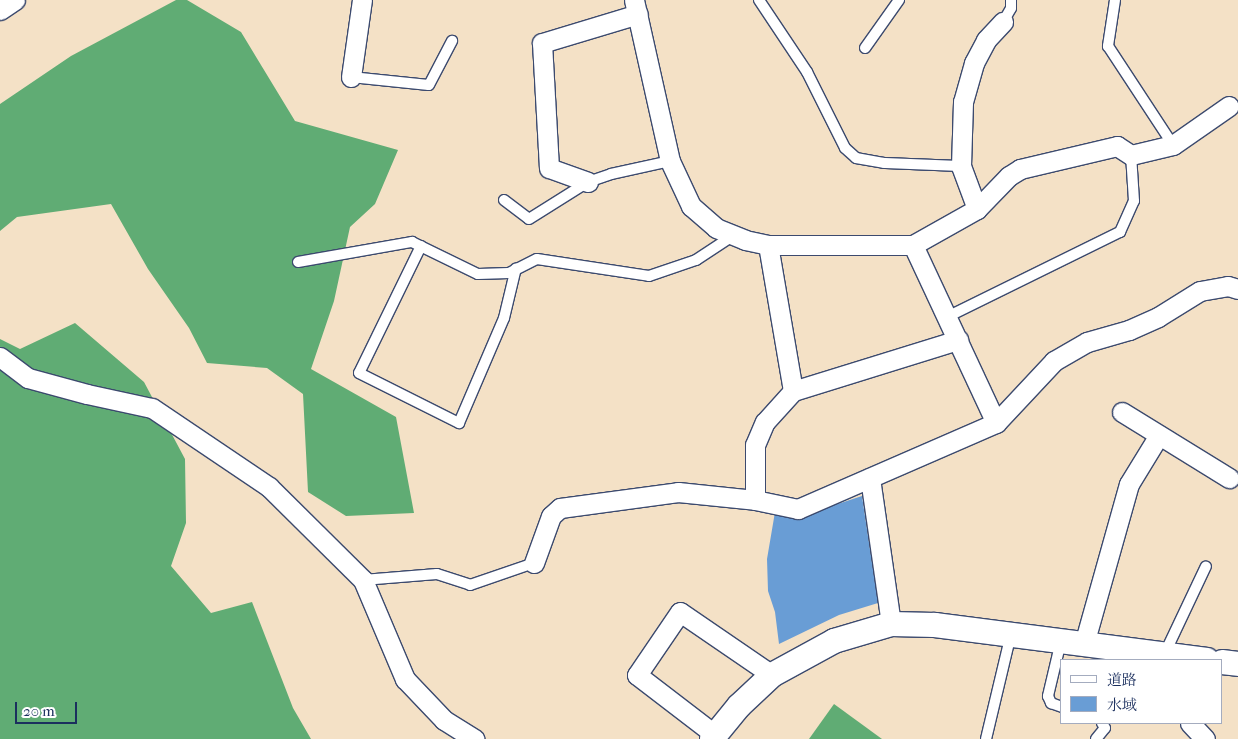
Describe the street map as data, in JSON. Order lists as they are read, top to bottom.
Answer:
{
  "legend": ["道路", "水域"],
  "scale_bar": "20 m"
}
